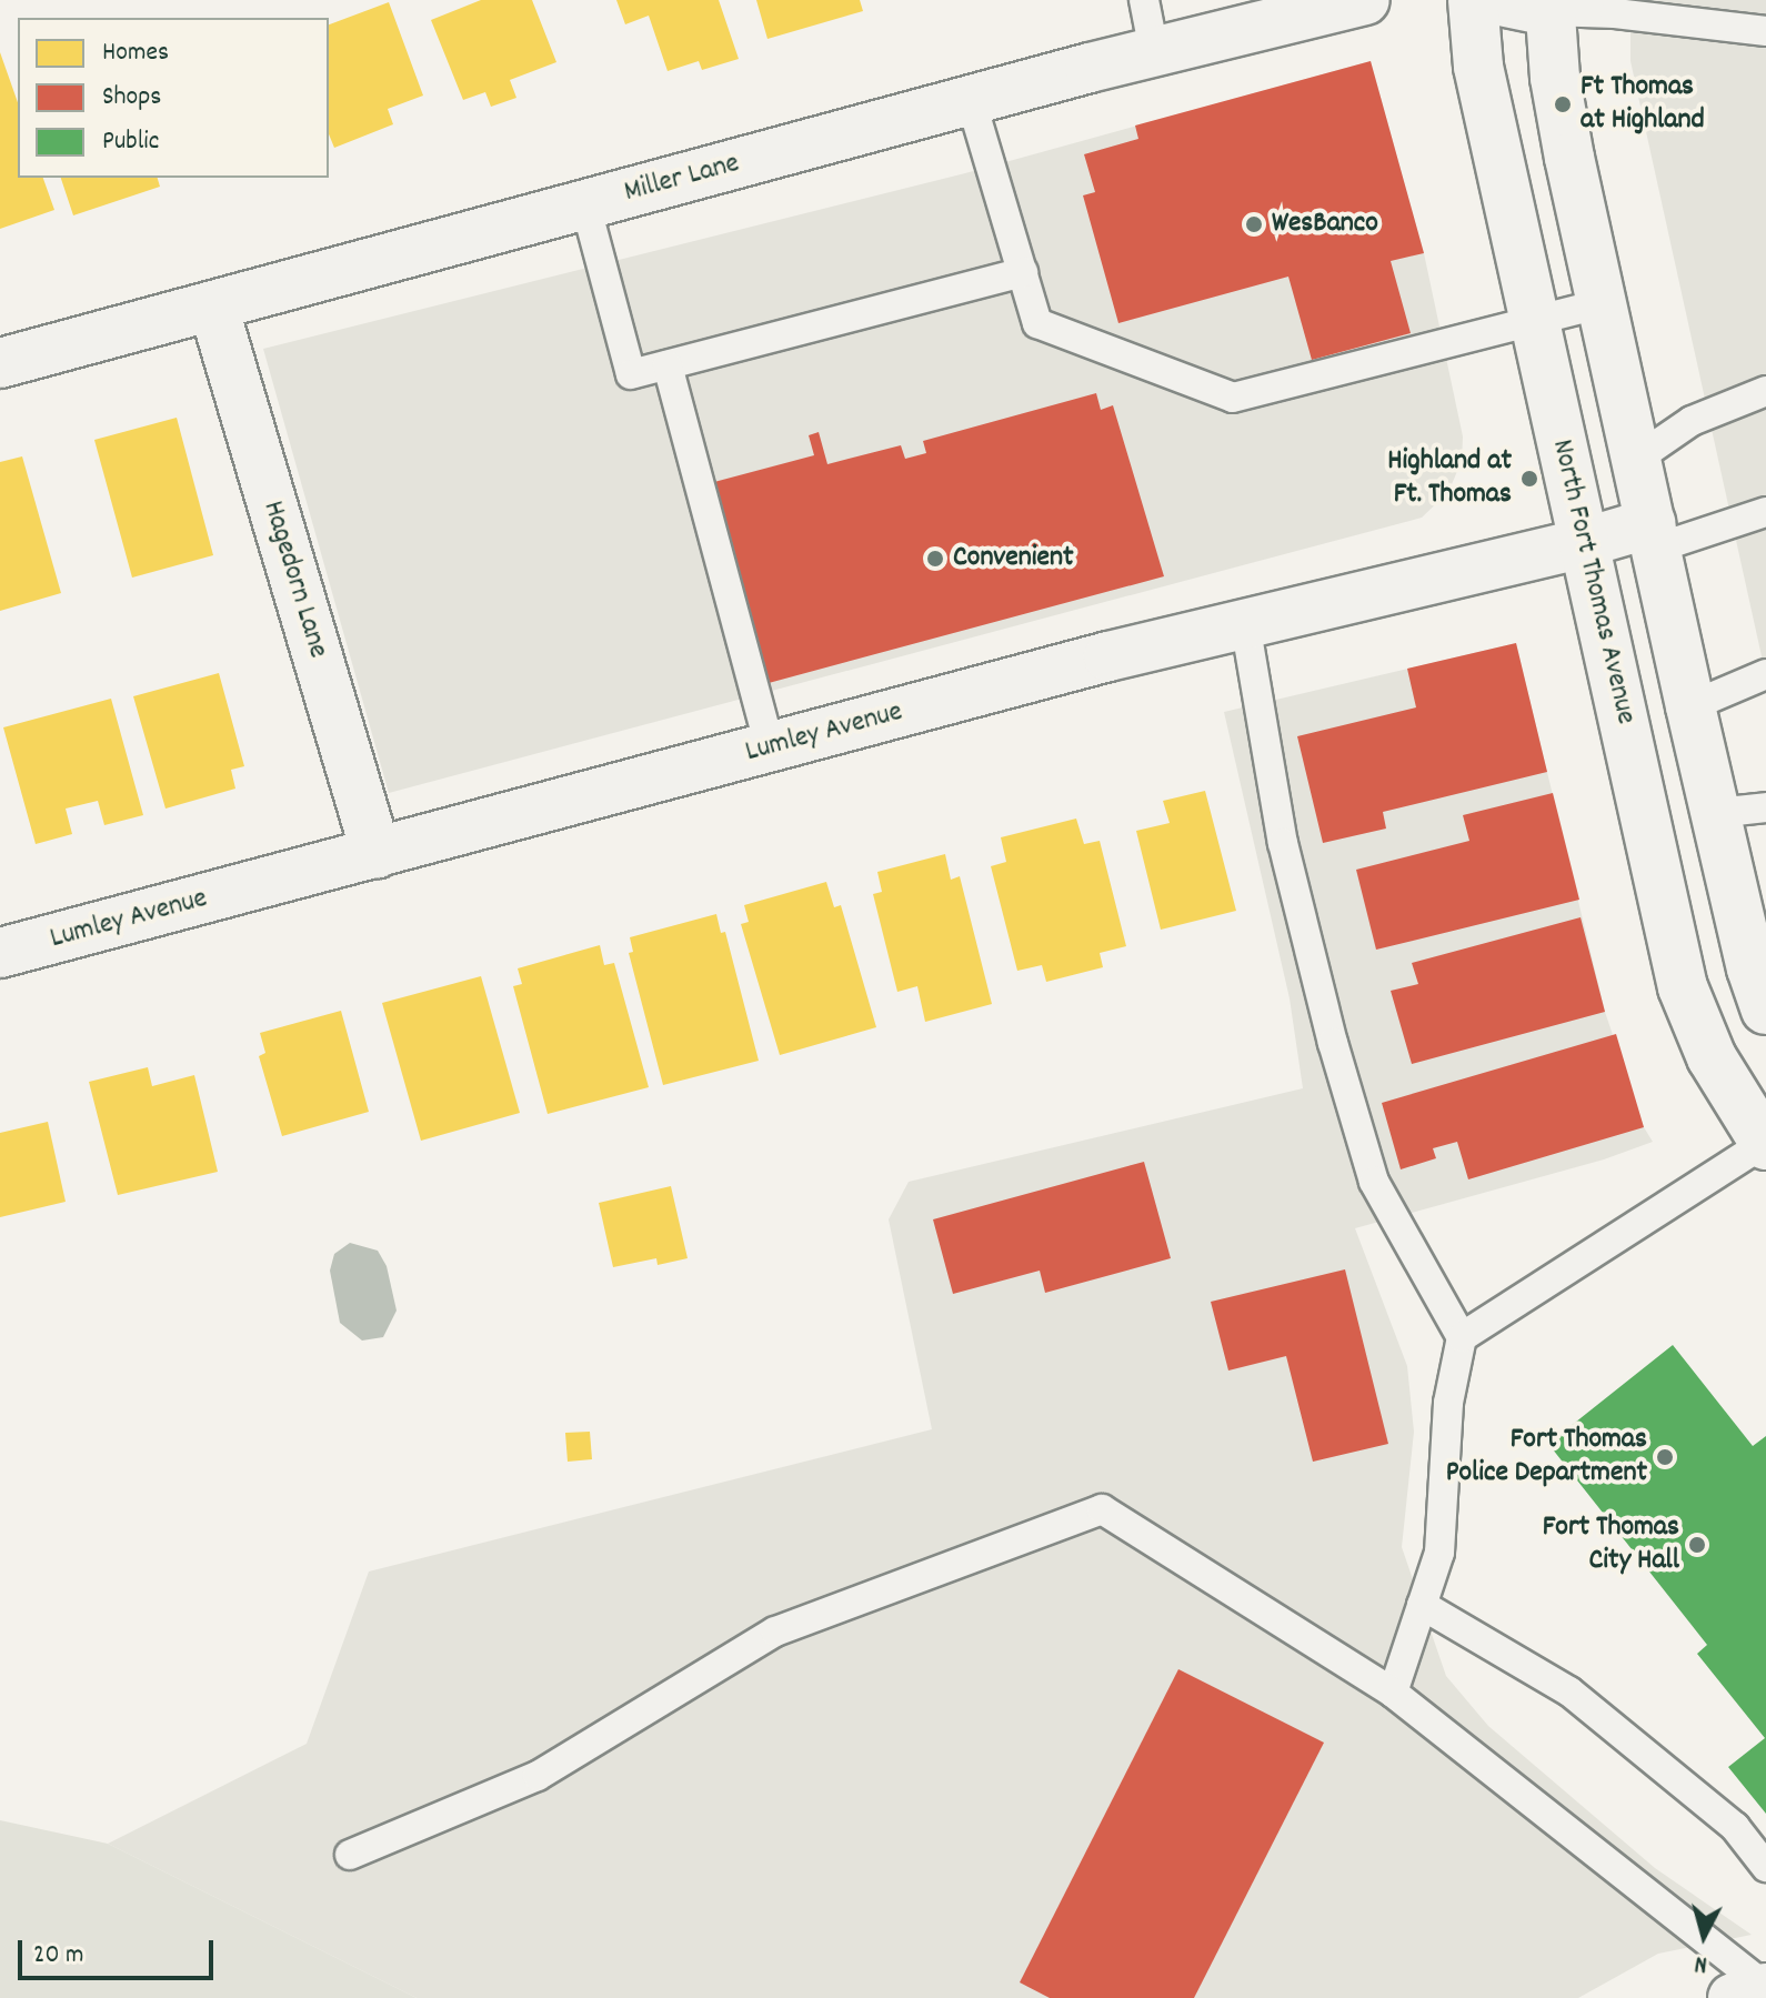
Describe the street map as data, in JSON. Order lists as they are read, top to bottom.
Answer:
{
  "streets": {
    "street": [
      "Miller Lane",
      "Hagedorn Lane",
      "North Fort Thomas Avenue",
      "Lumley Avenue"
    ]
  },
  "crossings": [
    ["Miller Lane", "Hagedorn Lane"],
    ["Hagedorn Lane", "Lumley Avenue"],
    ["North Fort Thomas Avenue", "Lumley Avenue"]
  ],
  "places": [
    "Ft Thomas at Highland",
    "WesBanco",
    "Highland at Ft. Thomas",
    "Convenient",
    "Fort Thomas Police Department",
    "Fort Thomas City Hall"
  ],
  "legend": ["Homes", "Shops", "Public"],
  "scale_bar": "20 m",
  "north": "bottom"
}
